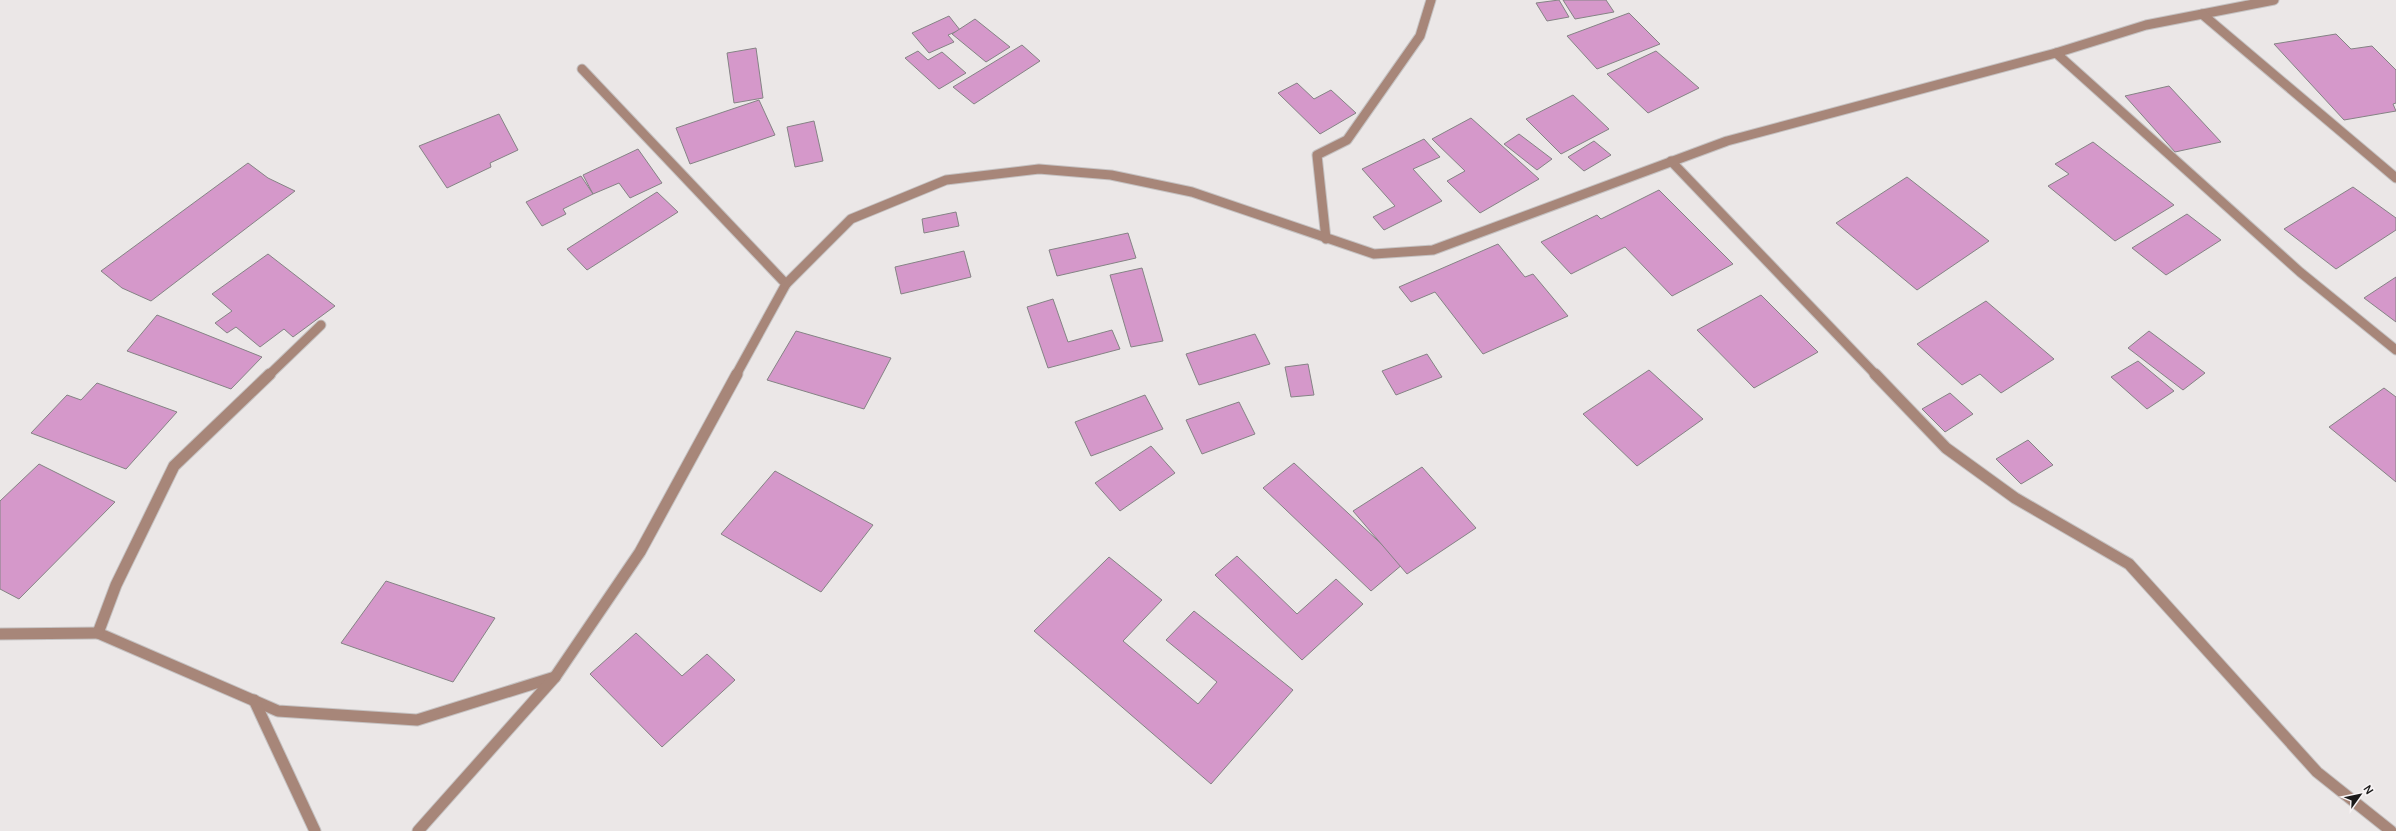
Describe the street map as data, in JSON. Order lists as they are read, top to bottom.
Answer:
{
  "north": "top right"
}
